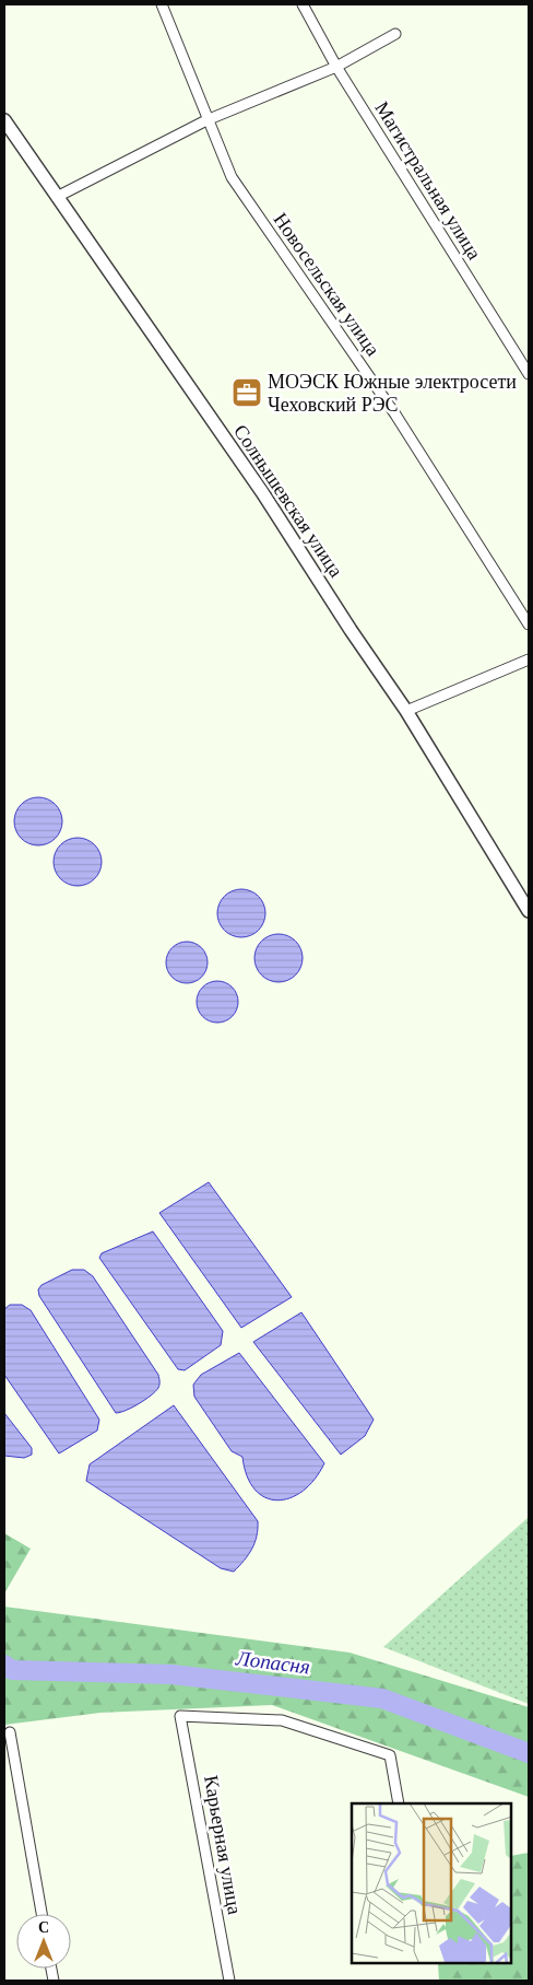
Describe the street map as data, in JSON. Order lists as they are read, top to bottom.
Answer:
{
  "streets": {
    "street": [
      "Магистральная улица",
      "Новосельская улица",
      "Солнышевская улица",
      "Карьерная улица"
    ]
  },
  "water": ["Лопасня"],
  "places": {
    "office": ["МОЭСК Южные электросети Чеховский РЭС"]
  },
  "north": "top"
}
